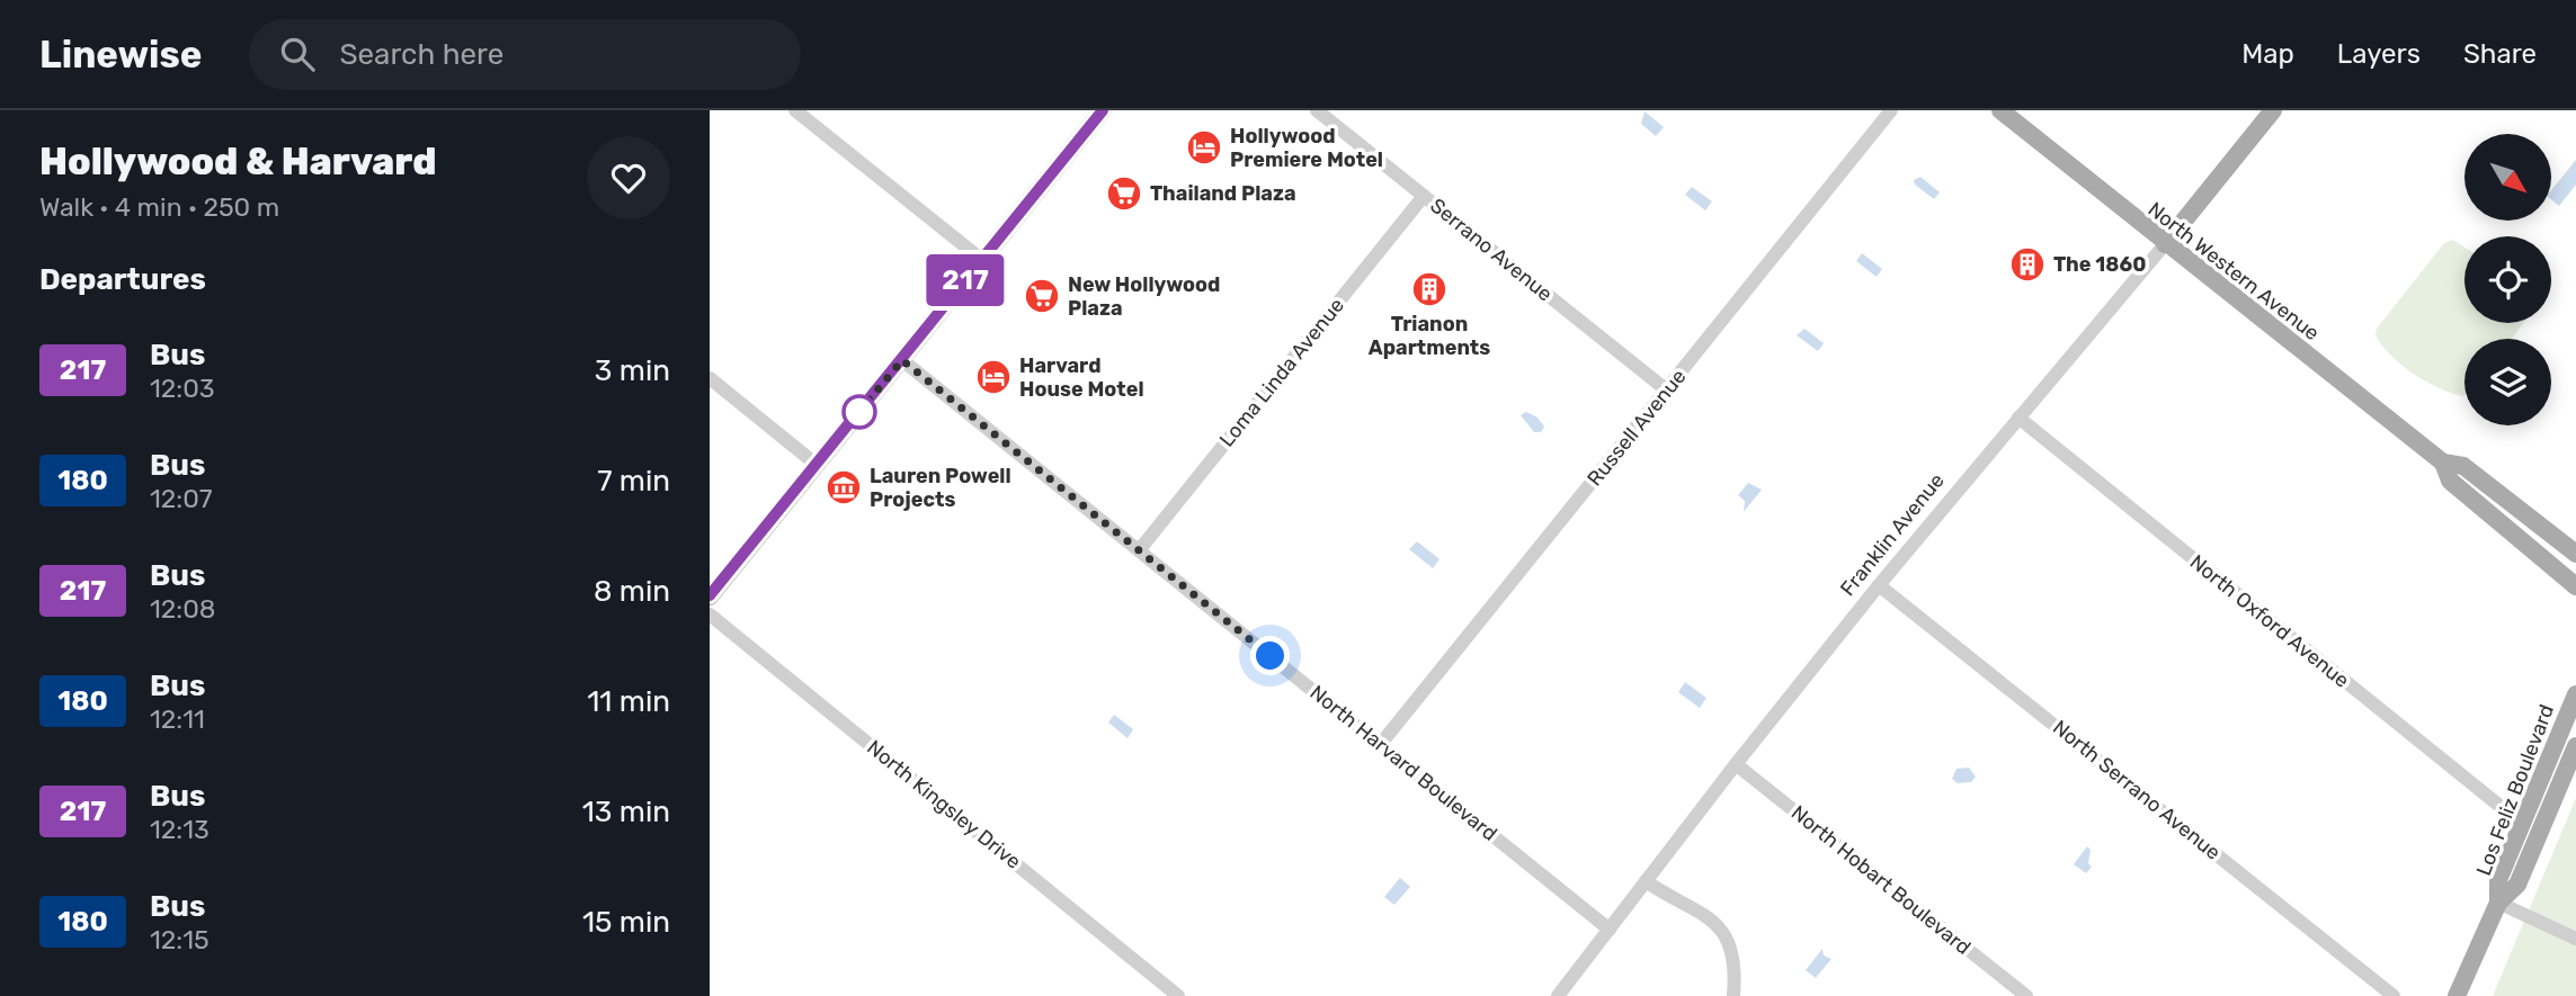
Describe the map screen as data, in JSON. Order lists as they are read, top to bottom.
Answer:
{
  "streets": {
    "main road": ["North Western Avenue", "Franklin Avenue", "Los Feliz Boulevard"],
    "street": [
      "Serrano Avenue",
      "Loma Linda Avenue",
      "Russell Avenue",
      "North Oxford Avenue",
      "North Harvard Boulevard",
      "North Serrano Avenue",
      "North Kingsley Drive",
      "North Hobart Boulevard"
    ]
  },
  "crossings": [
    ["Serrano Avenue", "Loma Linda Avenue"],
    ["Serrano Avenue", "Russell Avenue"],
    ["North Western Avenue", "Franklin Avenue"],
    ["Loma Linda Avenue", "North Harvard Boulevard"],
    ["Russell Avenue", "North Harvard Boulevard"],
    ["Franklin Avenue", "North Oxford Avenue"],
    ["Franklin Avenue", "North Harvard Boulevard"],
    ["Franklin Avenue", "North Serrano Avenue"],
    ["Franklin Avenue", "North Hobart Boulevard"],
    ["North Oxford Avenue", "Los Feliz Boulevard"]
  ],
  "places": {
    "hotel": ["Hollywood Premiere Motel", "Harvard House Motel"],
    "supermarket": ["Thailand Plaza", "New Hollywood Plaza"],
    "building": ["The 1860", "Trianon Apartments"],
    "museum": ["Lauren Powell Projects"]
  },
  "lines": ["bus line 217"],
  "north": "bottom right",
  "page": {
    "header": "Linewise",
    "search": "Search here",
    "nav": ["Map", "Layers", "Share"],
    "heading": [
      ["Hollywood & Harvard", "Walk · 4 min · 250 m"],
      "Departures"
    ],
    "on_map": "217",
    "list": [
      {
        "mark": "217",
        "name": "Bus",
        "note": "12:03",
        "value": "3 min"
      },
      {
        "mark": "180",
        "name": "Bus",
        "note": "12:07",
        "value": "7 min"
      },
      {
        "mark": "217",
        "name": "Bus",
        "note": "12:08",
        "value": "8 min"
      },
      {
        "mark": "180",
        "name": "Bus",
        "note": "12:11",
        "value": "11 min"
      },
      {
        "mark": "217",
        "name": "Bus",
        "note": "12:13",
        "value": "13 min"
      },
      {
        "mark": "180",
        "name": "Bus",
        "note": "12:15",
        "value": "15 min"
      }
    ]
  }
}
